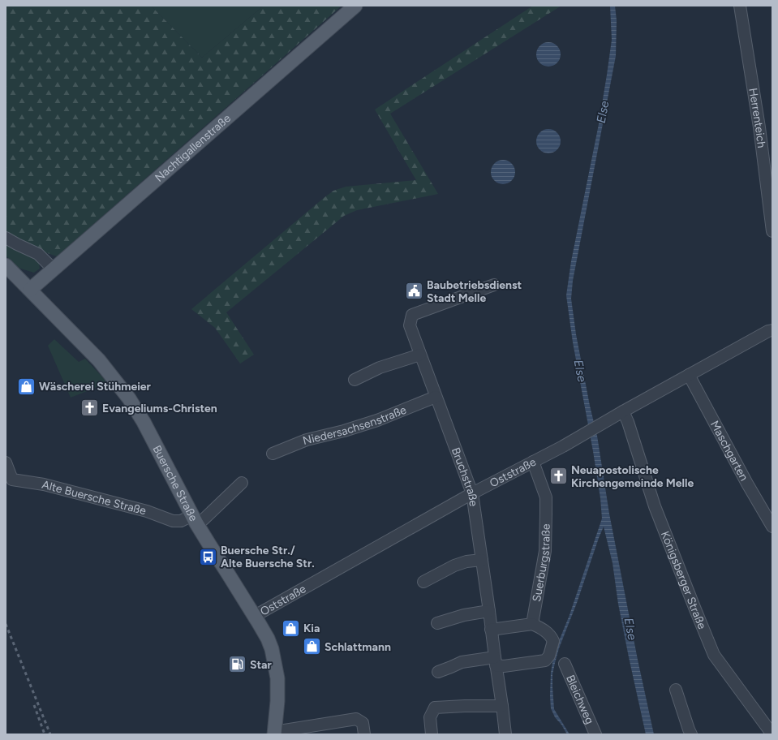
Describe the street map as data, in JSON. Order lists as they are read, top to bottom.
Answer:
{
  "streets": {
    "main road": ["Nachtigallenstraße", "Buersche Straße"],
    "street": [
      "Herrenteich",
      "Niedersachsenstraße",
      "Maschgarten",
      "Oststraße",
      "Bruchstraße",
      "Alte Buersche Straße",
      "Suerburgstraße",
      "Königsberger Straße",
      "Bleichweg"
    ]
  },
  "crossings": [
    ["Nachtigallenstraße", "Buersche Straße"],
    ["Niedersachsenstraße", "Bruchstraße"],
    ["Maschgarten", "Oststraße"],
    ["Oststraße", "Bruchstraße"],
    ["Oststraße", "Buersche Straße"],
    ["Oststraße", "Suerburgstraße"],
    ["Oststraße", "Königsberger Straße"],
    ["Buersche Straße", "Alte Buersche Straße"]
  ],
  "water": ["Else"],
  "places": {
    "public building": ["Baubetriebsdienst Stadt Melle"],
    "shop": ["Wäscherei Stühmeier", "Kia", "Schlattmann"],
    "church": ["Evangeliums-Christen", "Neuapostolische Kirchengemeinde Melle"],
    "bus stop": ["Buersche Str./ Alte Buersche Str."],
    "fuel station": ["Star"]
  }
}
